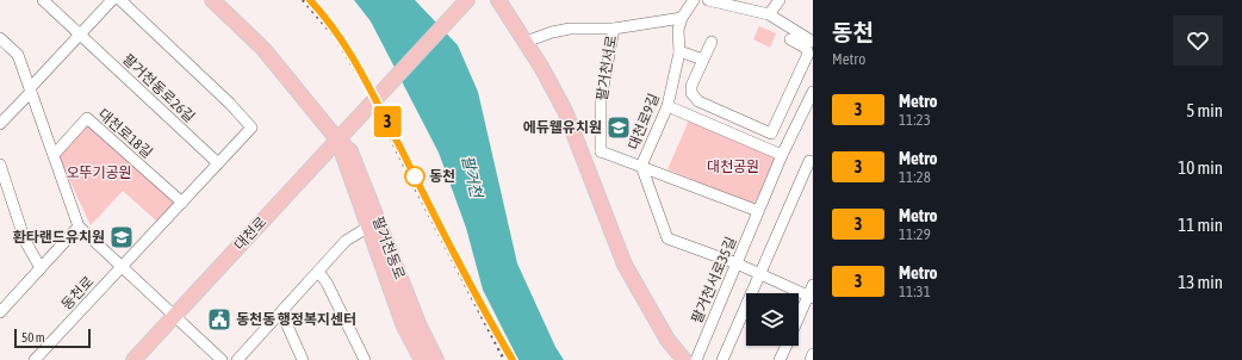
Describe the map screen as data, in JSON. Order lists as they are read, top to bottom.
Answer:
{
  "streets": {
    "main road": ["대천로", "팔거천동로"],
    "street": [
      "팔거천서로",
      "팔거천동로26길",
      "대천로9길",
      "대천로18길",
      "팔거천서로35길",
      "동천로"
    ]
  },
  "crossings": [
    ["대천로9길", "팔거천서로35길"],
    ["대천로", "팔거천동로"]
  ],
  "water": ["팔거천"],
  "parks": ["대천공원", "오뚜기공원"],
  "places": {
    "school or university": ["에듀웰유치원", "환타랜드유치원"],
    "other": ["동천"],
    "public building": ["동천동 행정복지센터"]
  },
  "lines": ["metro line 3"],
  "scale_bar": "50 m",
  "page": {
    "on_map": "3",
    "heading": ["동천", "Metro"],
    "list": [
      {
        "mark": "3",
        "name": "Metro",
        "note": "11:23",
        "value": "5 min"
      },
      {
        "mark": "3",
        "name": "Metro",
        "note": "11:28",
        "value": "10 min"
      },
      {
        "mark": "3",
        "name": "Metro",
        "note": "11:29",
        "value": "11 min"
      },
      {
        "mark": "3",
        "name": "Metro",
        "note": "11:31",
        "value": "13 min"
      }
    ],
    "scale": "50 m"
  }
}
